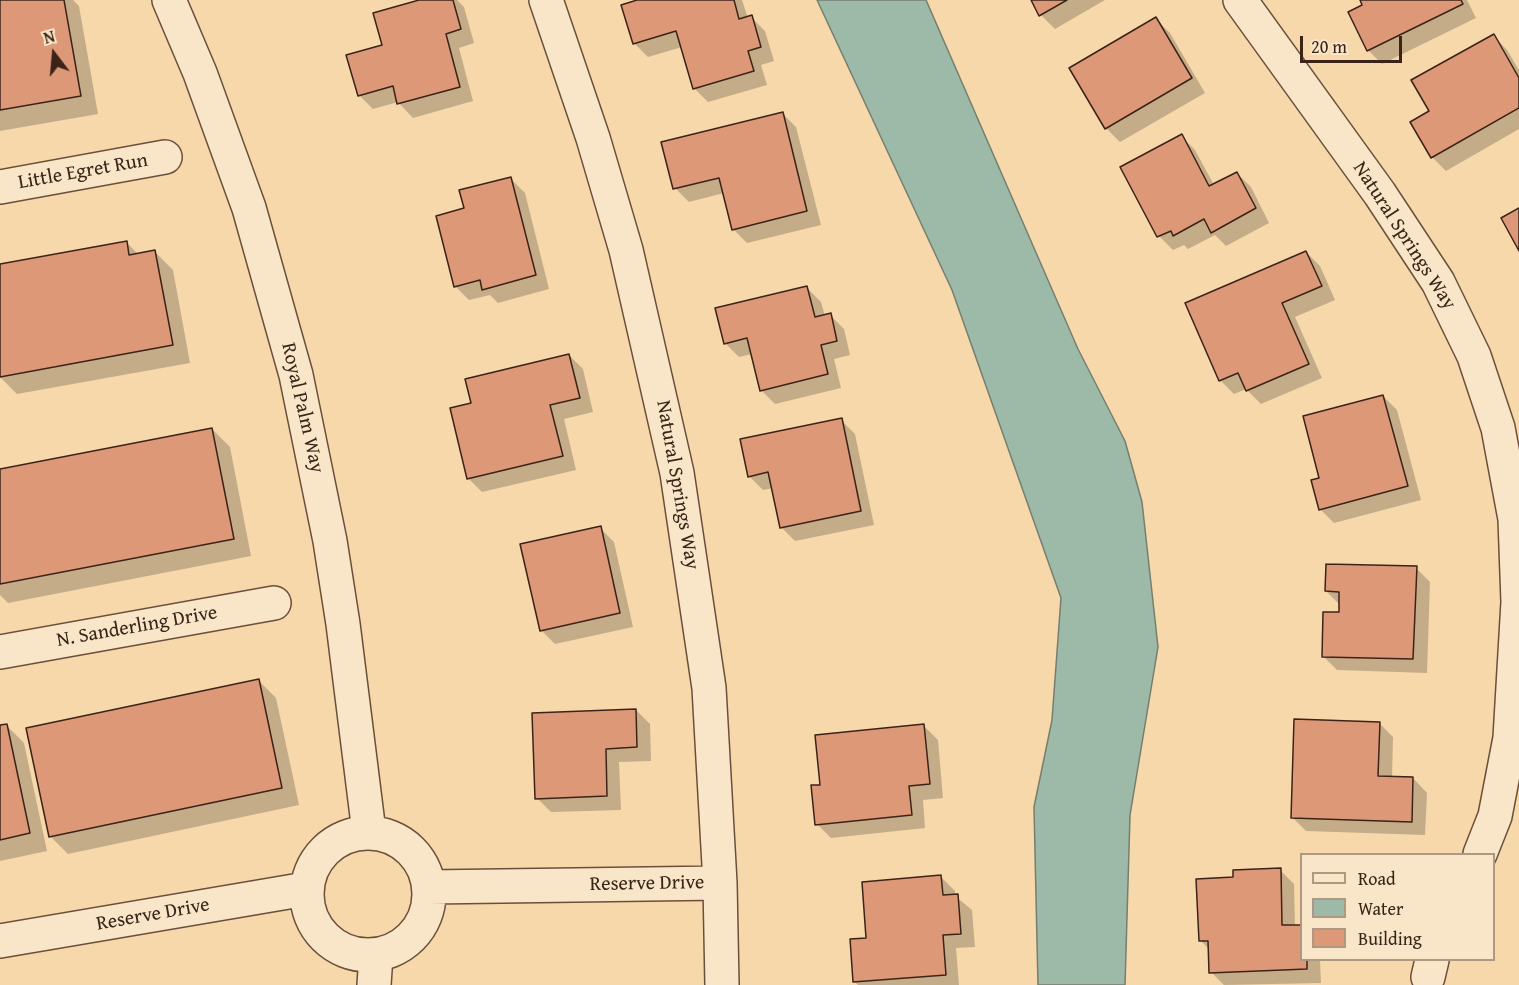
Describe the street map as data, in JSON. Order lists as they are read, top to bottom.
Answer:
{
  "streets": {
    "street": [
      "Little Egret Run",
      "Natural Springs Way",
      "Royal Palm Way",
      "N. Sanderling Drive",
      "Reserve Drive"
    ]
  },
  "crossings": [
    ["Natural Springs Way", "Reserve Drive"],
    ["Royal Palm Way", "Reserve Drive"]
  ],
  "legend": ["Road", "Water", "Building"],
  "scale_bar": "20 m",
  "north": "top"
}
